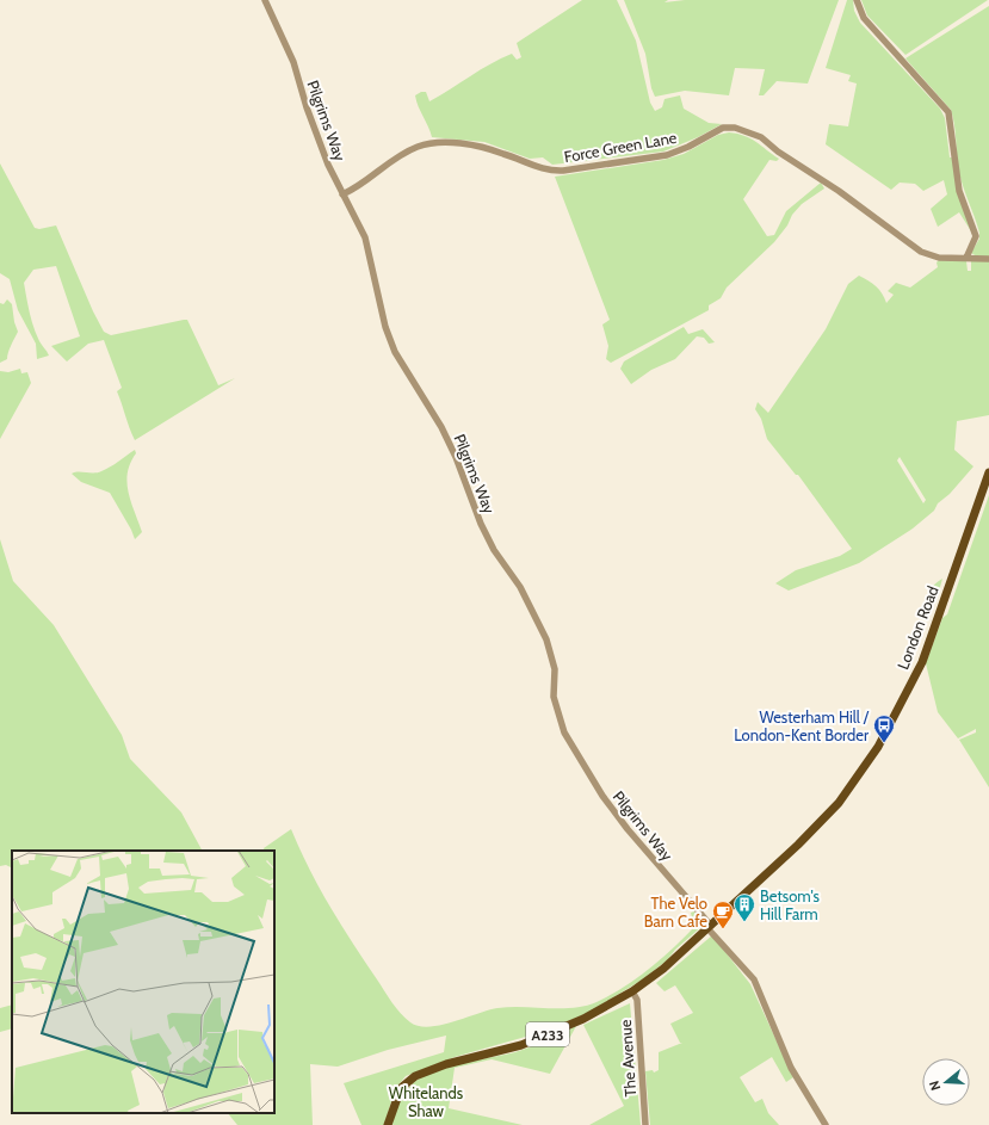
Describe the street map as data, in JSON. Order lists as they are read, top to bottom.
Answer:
{
  "streets": {
    "main road": ["London Road", "A233"],
    "street": ["Pilgrims Way", "Force Green Lane", "The Avenue"]
  },
  "crossings": [
    ["Pilgrims Way", "Force Green Lane"],
    ["Pilgrims Way", "London Road"],
    ["Pilgrims Way", "A233"],
    ["London Road", "A233"],
    ["A233", "The Avenue"]
  ],
  "parks": ["Whitelands Shaw"],
  "places": {
    "bus stop": ["Westerham Hill / London-Kent Border"],
    "building": ["Betsom's Hill Farm"],
    "cafe": ["The Velo Barn Cafe"]
  },
  "north": "left"
}
